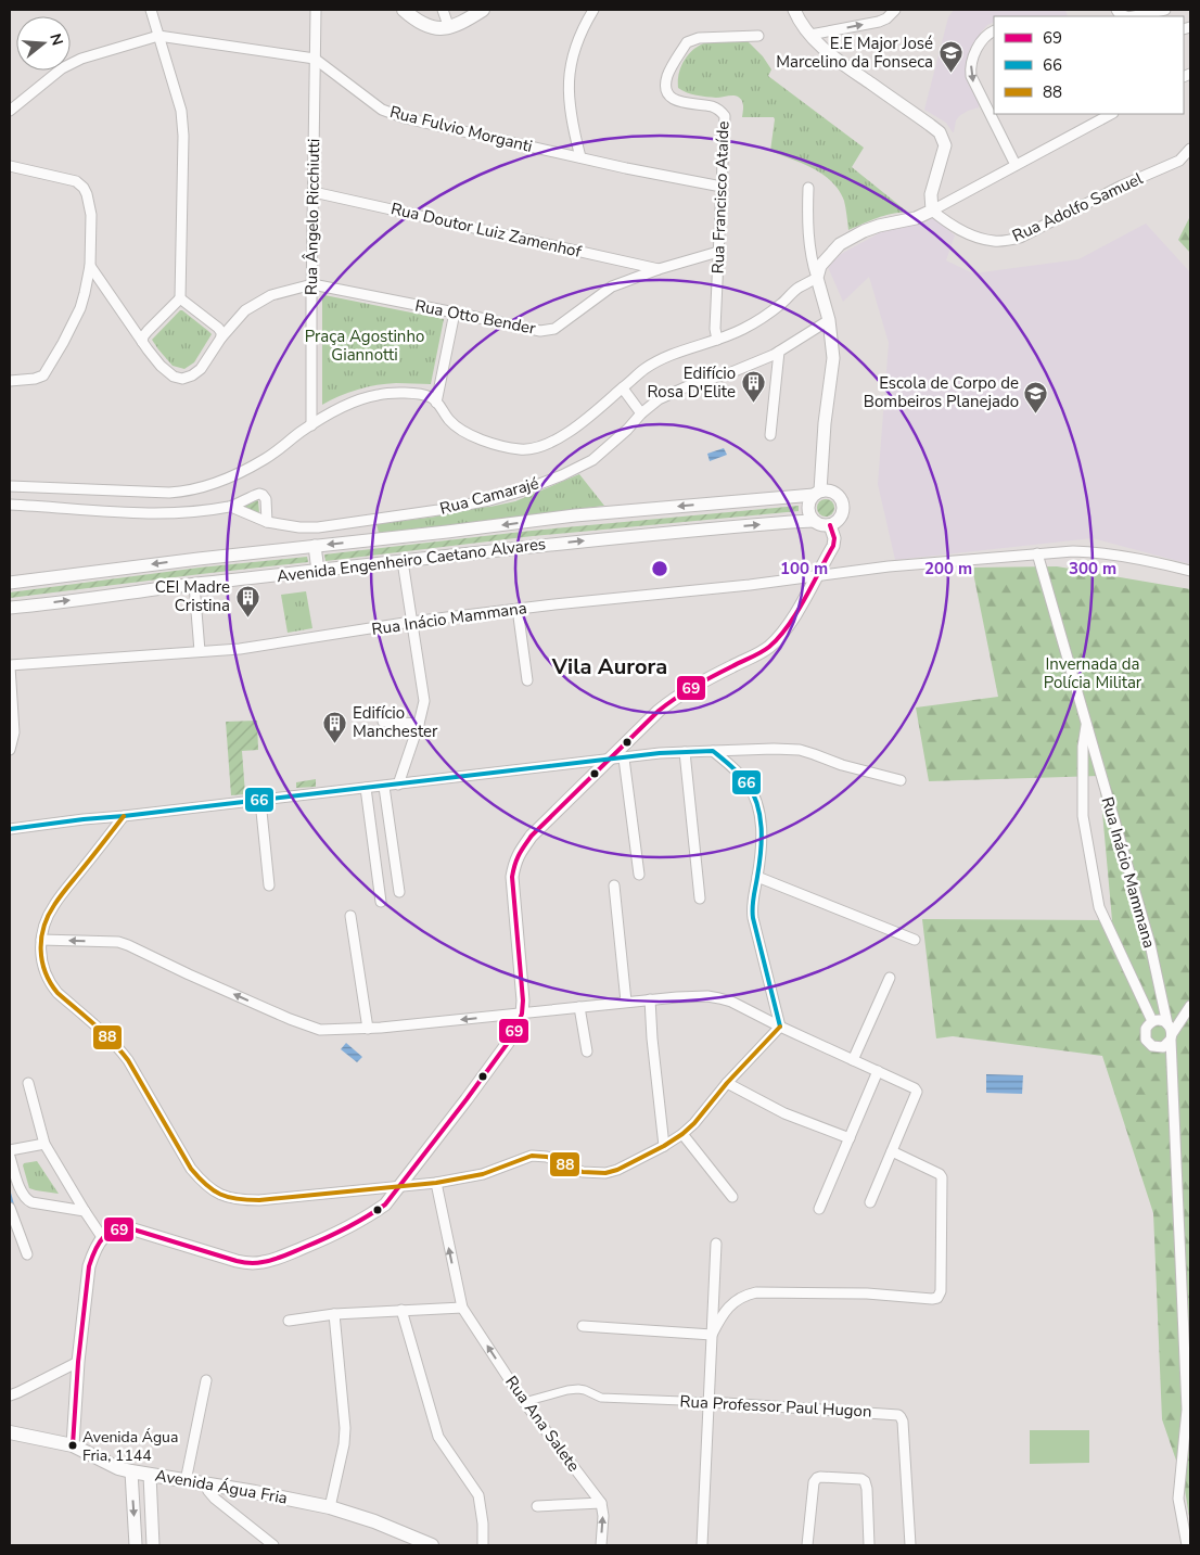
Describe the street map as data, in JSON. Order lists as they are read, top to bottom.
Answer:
{
  "streets": {
    "main road": ["Avenida Água Fria"],
    "street": [
      "Rua Fulvio Morganti",
      "Rua Francisco Ataíde",
      "Rua Adolfo Samuel",
      "Rua Ângelo Ricchiutti",
      "Rua Doutor Luiz Zamenhof",
      "Rua Otto Bender",
      "Rua Camarajé",
      "Avenida Engenheiro Caetano Alvares",
      "Rua Inácio Mammana",
      "Rua Professor Paul Hugon",
      "Rua Ana Salete"
    ]
  },
  "crossings": [
    ["Rua Fulvio Morganti", "Rua Francisco Ataíde"],
    ["Rua Fulvio Morganti", "Rua Ângelo Ricchiutti"],
    ["Rua Francisco Ataíde", "Rua Otto Bender"],
    ["Rua Ângelo Ricchiutti", "Rua Doutor Luiz Zamenhof"],
    ["Rua Ângelo Ricchiutti", "Rua Otto Bender"],
    ["Rua Doutor Luiz Zamenhof", "Rua Otto Bender"],
    ["Rua Professor Paul Hugon", "Rua Ana Salete"]
  ],
  "districts": ["Vila Aurora"],
  "parks": ["Praça Agostinho Giannotti", "Invernada da Polícia Militar"],
  "places": {
    "school or university": ["E.E Major José Marcelino da Fonseca", "Escola de Corpo de Bombeiros Planejado"],
    "building": ["Edifício Rosa D'Elite", "CEI Madre Cristina", "Edifício Manchester"],
    "other": ["Avenida Água Fria, 1144"]
  },
  "lines": ["transit line 69", "transit line 66", "transit line 88"],
  "legend": ["69", "66", "88"],
  "north": "right",
  "rings": ["100 m", "200 m", "300 m"]
}
